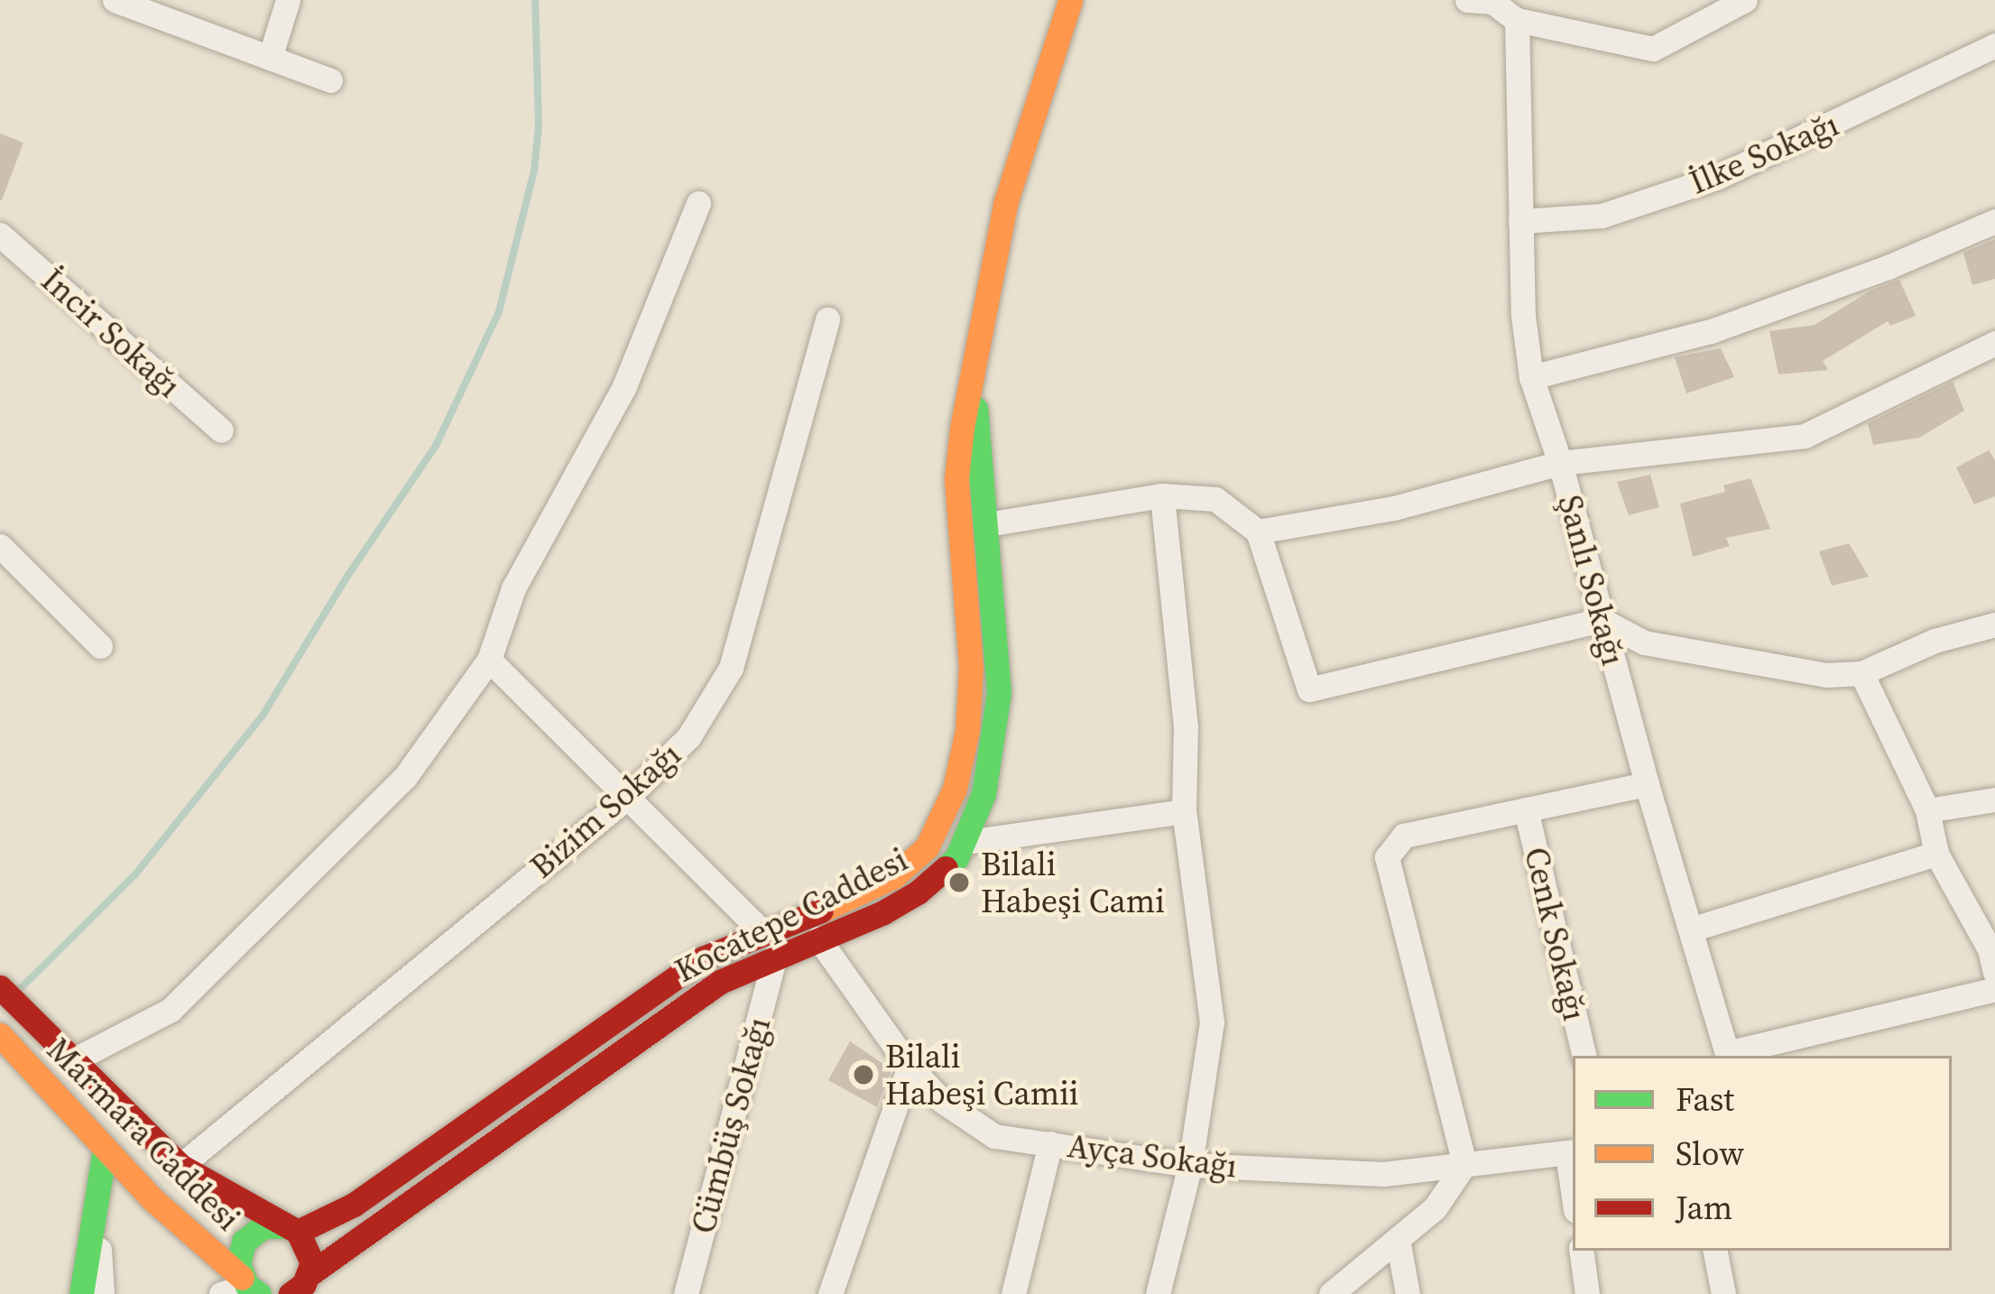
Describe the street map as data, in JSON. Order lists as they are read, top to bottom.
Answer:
{
  "streets": {
    "main road": ["Kocatepe Caddesi", "Marmara Caddesi"],
    "street": [
      "İlke Sokağı",
      "İncir Sokağı",
      "Şanlı Sokağı",
      "Bizim Sokağı",
      "Cenk Sokağı",
      "Cümbüş Sokağı",
      "Ayça Sokağı"
    ]
  },
  "crossings": [
    ["İlke Sokağı", "Şanlı Sokağı"],
    ["Bizim Sokağı", "Marmara Caddesi"],
    ["Kocatepe Caddesi", "Cümbüş Sokağı"],
    ["Kocatepe Caddesi", "Marmara Caddesi"],
    ["Kocatepe Caddesi", "Ayça Sokağı"]
  ],
  "places": ["Bilali Habeşi Cami", "Bilali Habeşi Camii"],
  "legend": ["Fast", "Slow", "Jam"]
}
